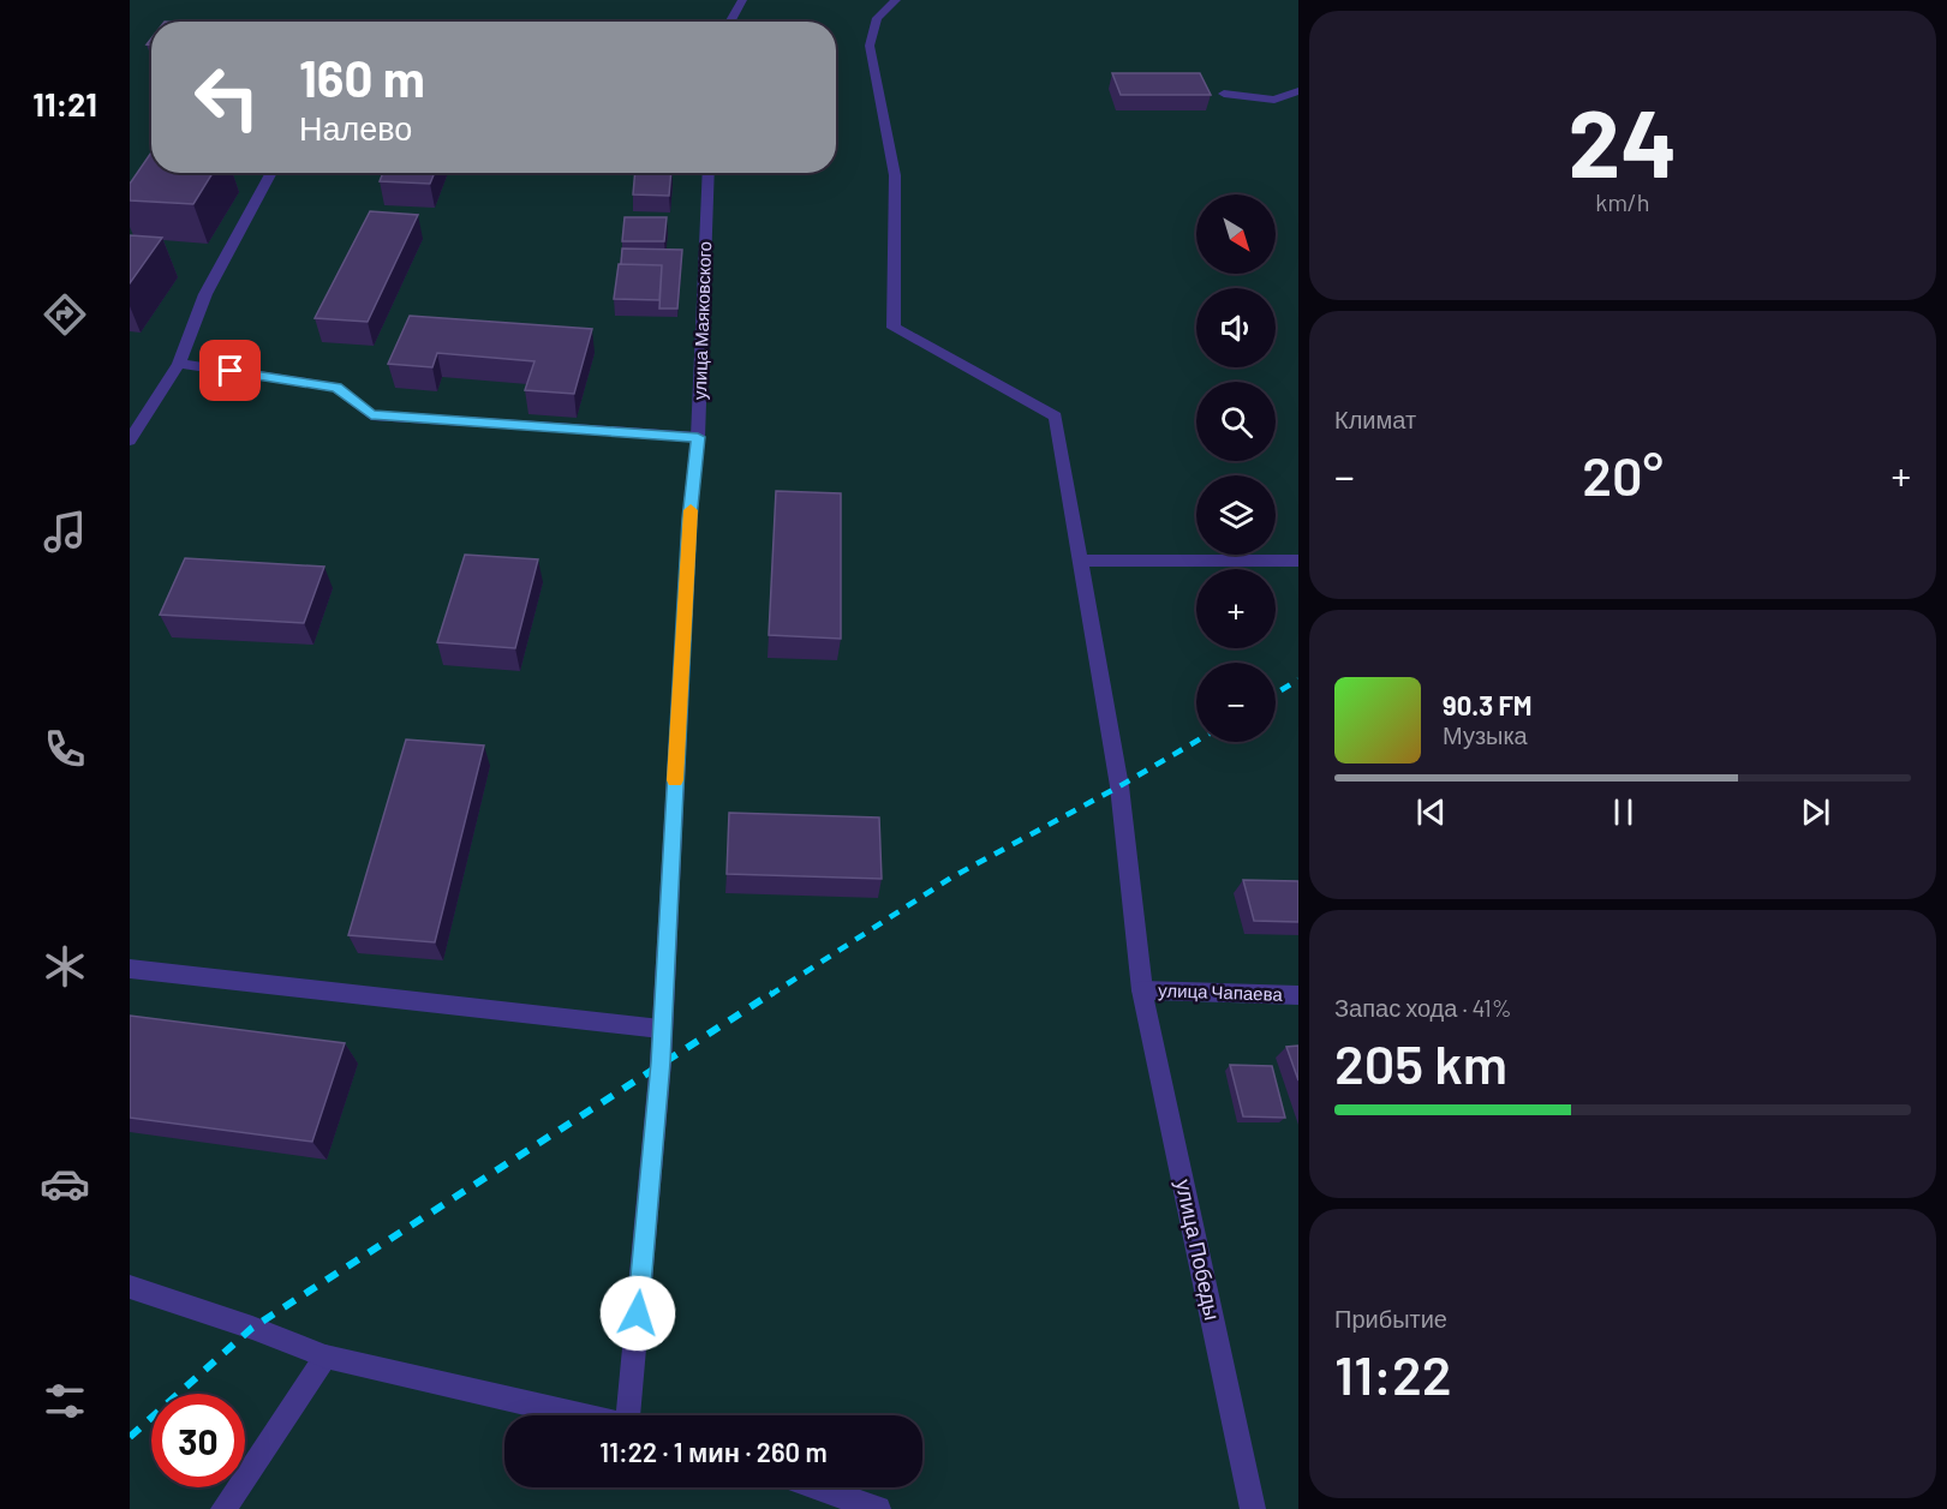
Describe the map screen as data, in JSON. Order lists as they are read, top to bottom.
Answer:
{
  "streets": {
    "street": ["улица Маяковского", "улица Чапаева", "улица Победы"]
  },
  "crossings": [
    ["улица Чапаева", "улица Победы"]
  ],
  "north": "bottom right",
  "page": {
    "tabs": "11:21",
    "tile": [
      ["24", "km/h"],
      "Климат",
      ["Запас хода · 41%", "205 km"],
      ["Прибытие", "11:22"]
    ],
    "turn": ["160 m", "Налево"],
    "map_buttons": ["+", "−"],
    "heat": ["−", "20°", "+"],
    "song": ["90.3 FM", "Музыка"],
    "limit": "30",
    "trip": "11:22 · 1 мин · 260 m"
  }
}
